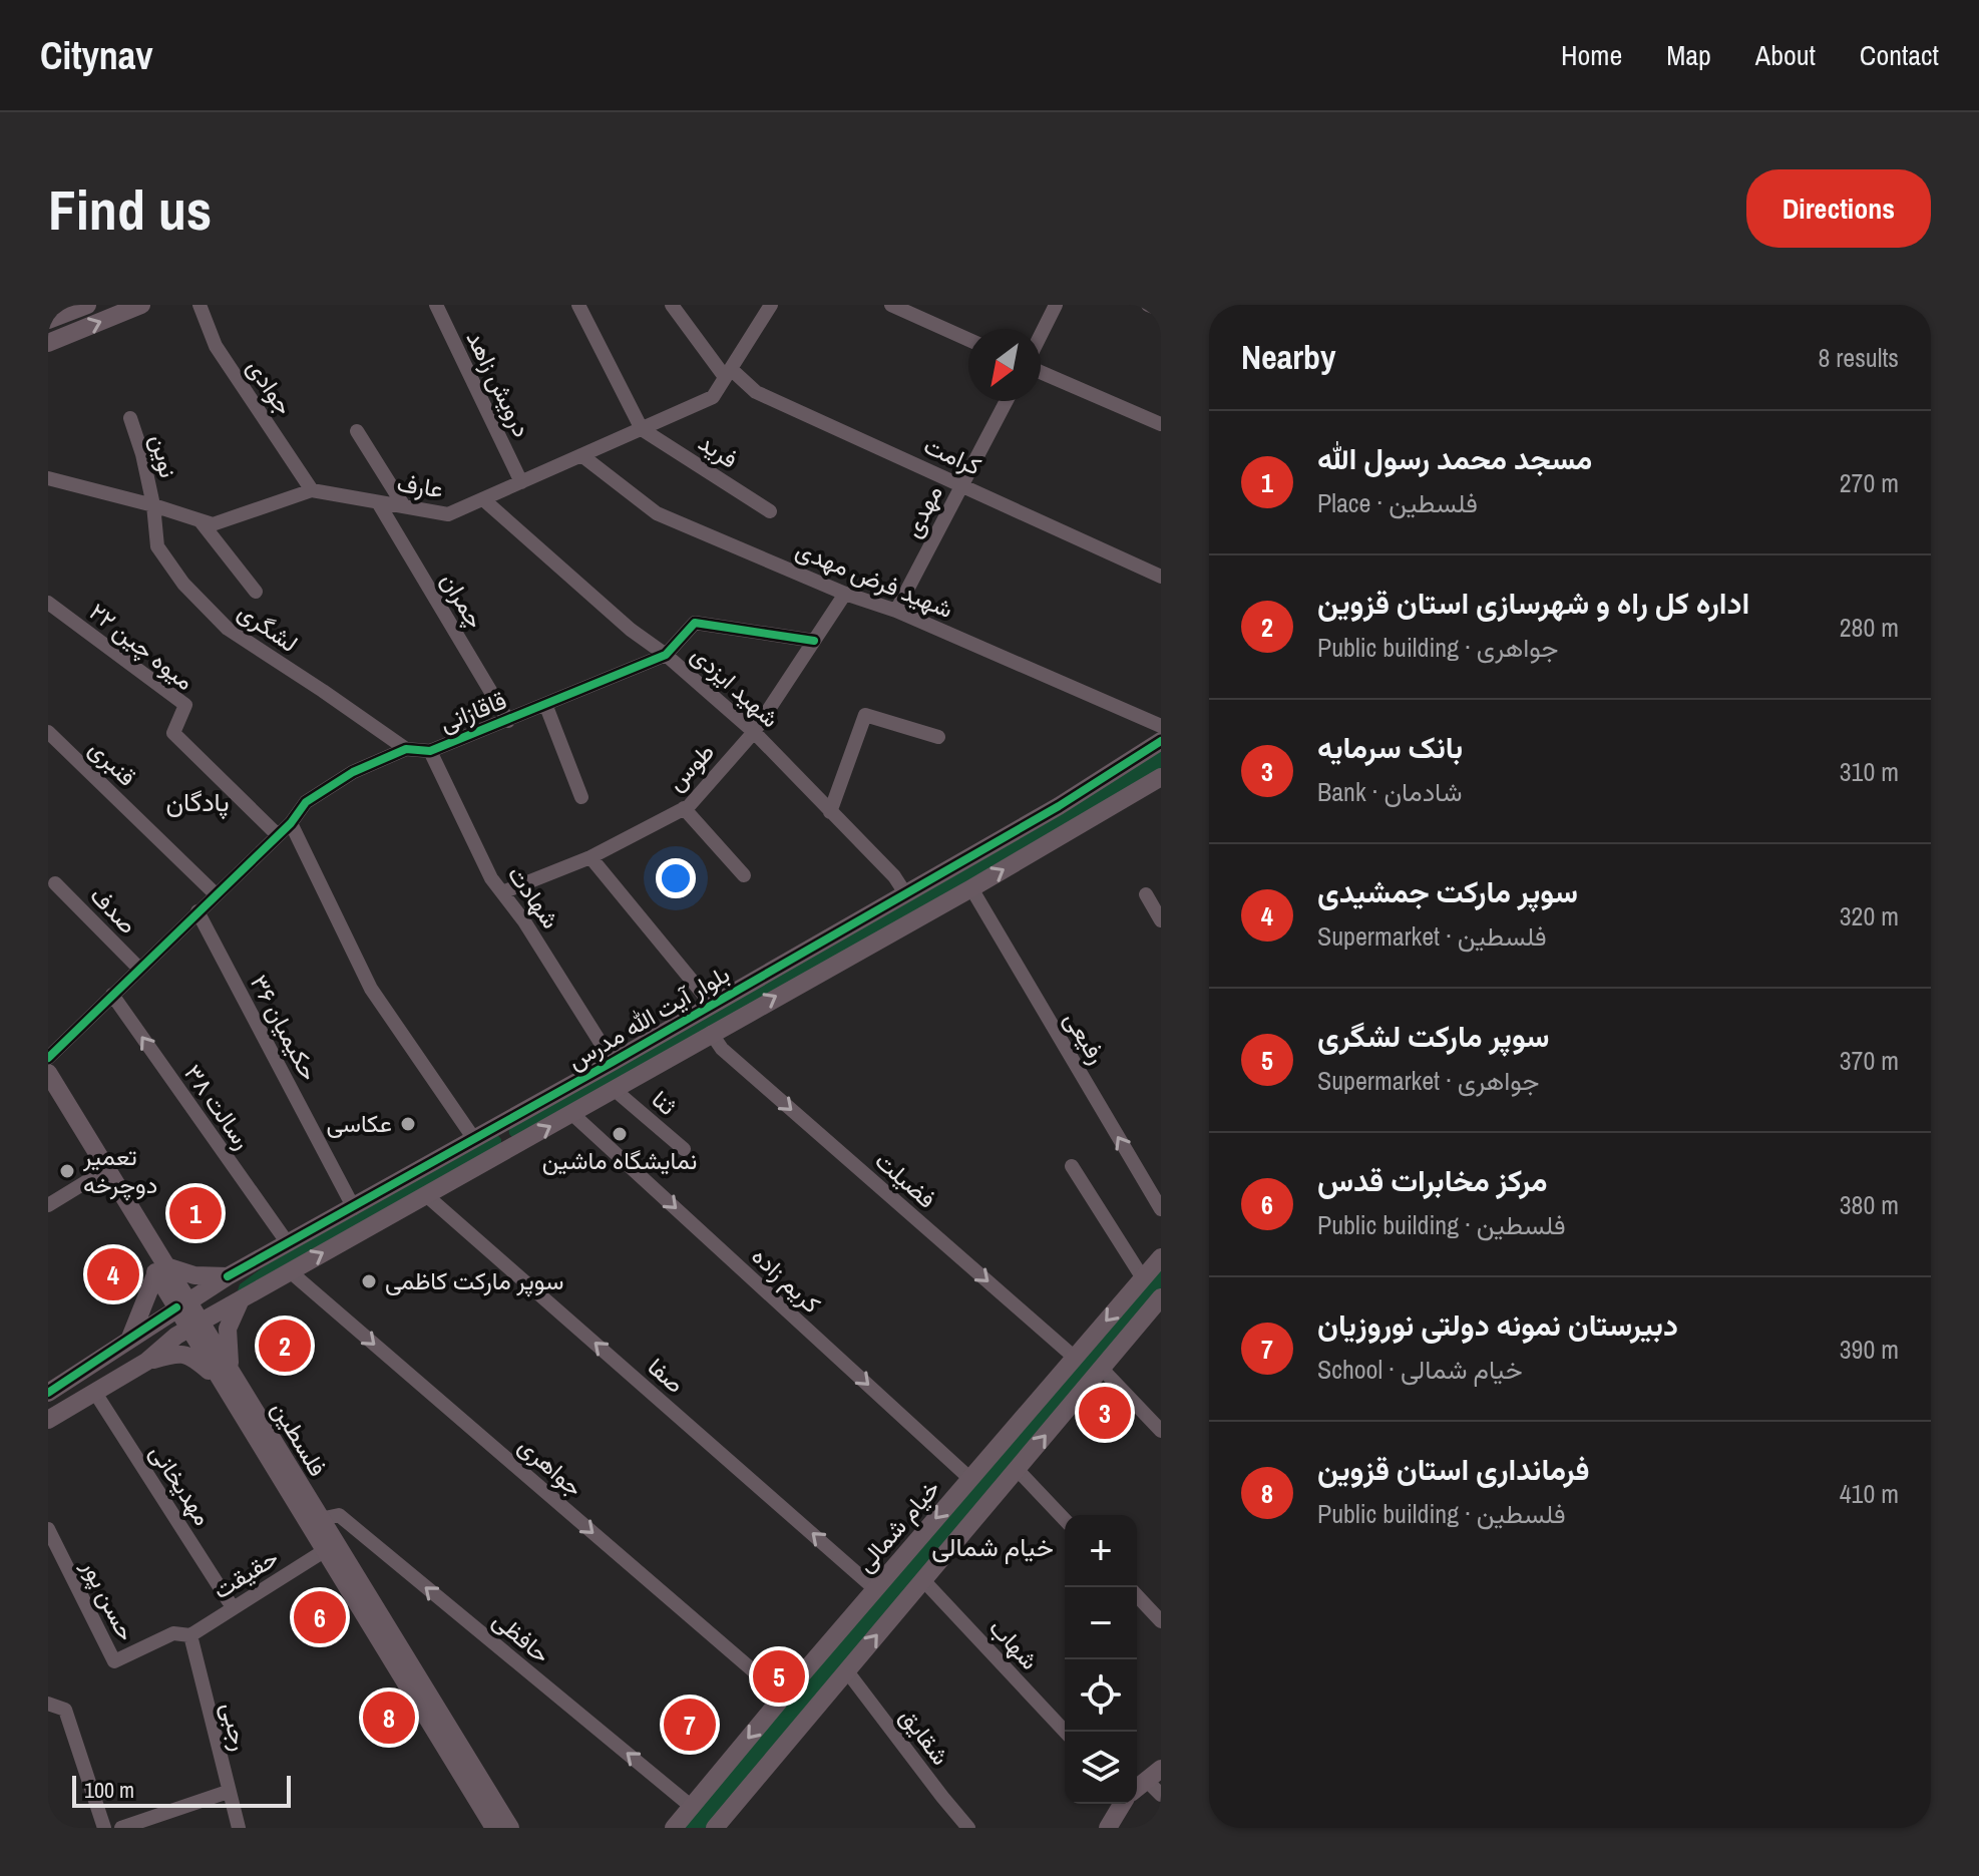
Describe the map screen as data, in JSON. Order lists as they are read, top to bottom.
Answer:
{
  "streets": {
    "main road": ["بلوار آیت الله مدرس", "فلسطین", "خیام شمالی"],
    "street": [
      "درویش زاهد",
      "جوادی",
      "فرید",
      "نوین",
      "کرامت",
      "عارف",
      "مهدی",
      "شهید فرض مهدی",
      "چمران",
      "لشگری",
      "۲۲ میوه چین",
      "شهید ایزدی",
      "قاقازانی",
      "قنبری",
      "طوس",
      "شهادت",
      "صدف",
      "۳۶ حکیمیان",
      "رفیعی",
      "ثنا",
      "۳۸ رسالت",
      "فضیلت",
      "کریم زاده",
      "صفا",
      "جواهری",
      "مهدیخانی",
      "حقیقت",
      "حسن پور",
      "حافظی",
      "شهاب",
      "رجبی",
      "شقایق"
    ]
  },
  "crossings": [
    ["درویش زاهد", "عارف"],
    ["جوادی", "عارف"],
    ["فرید", "عارف"],
    ["نوین", "عارف"],
    ["نوین", "لشگری"],
    ["کرامت", "عارف"],
    ["کرامت", "مهدی"],
    ["عارف", "شهید فرض مهدی"],
    ["عارف", "چمران"],
    ["عارف", "لشگری"],
    ["عارف", "شهید ایزدی"],
    ["مهدی", "شهید فرض مهدی"],
    ["شهید فرض مهدی", "طوس"],
    ["شهید فرض مهدی", "بلوار آیت الله مدرس"],
    ["چمران", "قاقازانی"],
    ["لشگری", "قاقازانی"],
    ["۲۲ میوه چین", "قاقازانی"],
    ["شهید ایزدی", "قاقازانی"],
    ["شهید ایزدی", "طوس"],
    ["شهید ایزدی", "بلوار آیت الله مدرس"],
    ["قاقازانی", "قنبری"],
    ["قاقازانی", "طوس"],
    ["قاقازانی", "شهادت"],
    ["قاقازانی", "صدف"],
    ["قاقازانی", "۳۶ حکیمیان"],
    ["قاقازانی", "۳۸ رسالت"],
    ["طوس", "شهادت"],
    ["شهادت", "بلوار آیت الله مدرس"],
    ["بلوار آیت الله مدرس", "۳۶ حکیمیان"],
    ["بلوار آیت الله مدرس", "رفیعی"],
    ["بلوار آیت الله مدرس", "ثنا"],
    ["بلوار آیت الله مدرس", "۳۸ رسالت"],
    ["بلوار آیت الله مدرس", "فضیلت"],
    ["بلوار آیت الله مدرس", "کریم زاده"],
    ["بلوار آیت الله مدرس", "صفا"],
    ["بلوار آیت الله مدرس", "فلسطین"],
    ["بلوار آیت الله مدرس", "جواهری"],
    ["بلوار آیت الله مدرس", "مهدیخانی"],
    ["فضیلت", "خیام شمالی"],
    ["کریم زاده", "خیام شمالی"],
    ["صفا", "خیام شمالی"],
    ["فلسطین", "حقیقت"],
    ["فلسطین", "حافظی"],
    ["جواهری", "خیام شمالی"],
    ["خیام شمالی", "حافظی"],
    ["حقیقت", "حسن پور"],
    ["حقیقت", "رجبی"],
    ["حسن پور", "رجبی"]
  ],
  "one_way": [
    "رفیعی",
    "۳۸ رسالت",
    "فضیلت",
    "کریم زاده",
    "صفا",
    "جواهری",
    "حافظی"
  ],
  "districts": ["پادگان", "خیام شمالی"],
  "places": [
    "عکاسی",
    "نمایشگاه ماشین",
    "تعمیر دوچرخه",
    "سوپر مارکت کاظمی"
  ],
  "scale_bar": "100 m",
  "north": "bottom left",
  "page": {
    "header": "Citynav",
    "nav": [
      "Home",
      "Map",
      "About",
      "Contact"
    ],
    "buttons": "Directions",
    "title": "Find us",
    "heading": ["Nearby", "8 results"],
    "list": [
      {
        "mark": "1",
        "name": "مسجد محمد رسول الله",
        "note": "Place · فلسطین",
        "value": "270 m"
      },
      {
        "mark": "2",
        "name": "اداره کل راه و شهرسازی استان قزوین",
        "note": "Public building · جواهری",
        "value": "280 m"
      },
      {
        "mark": "3",
        "name": "بانک سرمایه",
        "note": "Bank · شادمان",
        "value": "310 m"
      },
      {
        "mark": "4",
        "name": "سوپر مارکت جمشیدی",
        "note": "Supermarket · فلسطین",
        "value": "320 m"
      },
      {
        "mark": "5",
        "name": "سوپر مارکت لشگری",
        "note": "Supermarket · جواهری",
        "value": "370 m"
      },
      {
        "mark": "6",
        "name": "مرکز مخابرات قدس",
        "note": "Public building · فلسطین",
        "value": "380 m"
      },
      {
        "mark": "7",
        "name": "دبیرستان نمونه دولتی نوروزیان",
        "note": "School · خیام شمالی",
        "value": "390 m"
      },
      {
        "mark": "8",
        "name": "فرمانداری استان قزوین",
        "note": "Public building · فلسطین",
        "value": "410 m"
      }
    ],
    "pins": [
      "1",
      "4",
      "2",
      "3",
      "6",
      "5",
      "8",
      "7"
    ],
    "map_buttons": ["+", "−"],
    "scale": "100 m"
  }
}
